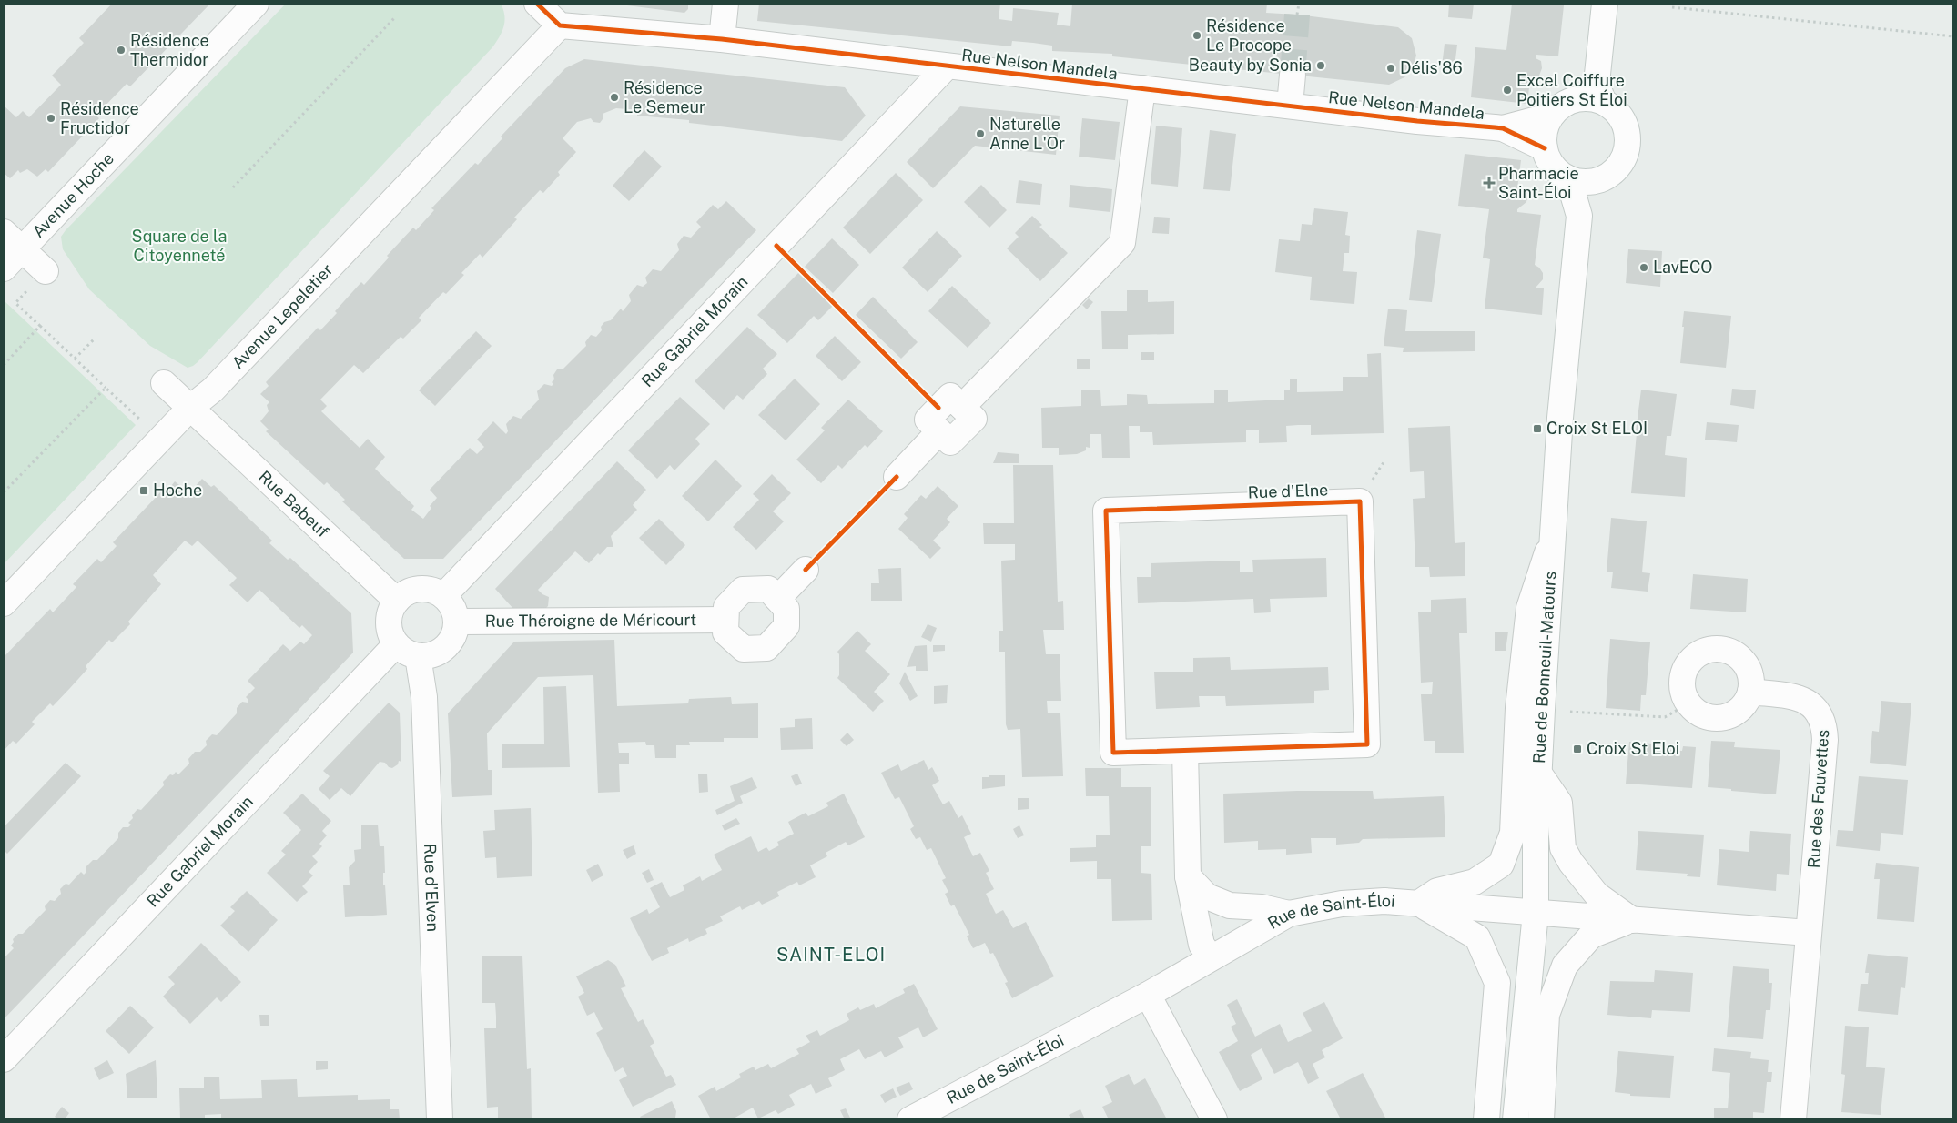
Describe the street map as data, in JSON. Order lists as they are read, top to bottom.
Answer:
{
  "streets": {
    "street": [
      "Rue Nelson Mandela",
      "Avenue Hoche",
      "Avenue Lepeletier",
      "Rue Gabriel Morain",
      "Rue d'Elne",
      "Rue Babeuf",
      "Rue Théroigne de Méricourt",
      "Rue de Bonneuil-Matours",
      "Rue des Fauvettes",
      "Rue d'Elven",
      "Rue de Saint-Éloi"
    ]
  },
  "crossings": [
    ["Rue Nelson Mandela", "Avenue Lepeletier"],
    ["Rue Nelson Mandela", "Rue Gabriel Morain"],
    ["Rue Nelson Mandela", "Rue de Bonneuil-Matours"],
    ["Avenue Lepeletier", "Rue Babeuf"],
    ["Rue Gabriel Morain", "Rue Babeuf"],
    ["Rue Gabriel Morain", "Rue Théroigne de Méricourt"],
    ["Rue Gabriel Morain", "Rue d'Elven"],
    ["Rue Babeuf", "Rue Théroigne de Méricourt"],
    ["Rue Babeuf", "Rue d'Elven"],
    ["Rue Théroigne de Méricourt", "Rue d'Elven"],
    ["Rue de Bonneuil-Matours", "Rue de Saint-Éloi"]
  ],
  "districts": ["SAINT-ELOI"],
  "parks": ["Square de la Citoyenneté"],
  "places": {
    "other": [
      "Résidence Le Procope",
      "Résidence Thermidor",
      "Beauty by Sonia",
      "Délis'86",
      "Excel Coiffure Poitiers St Éloi",
      "Résidence Le Semeur",
      "Résidence Fructidor",
      "Naturelle Anne L'Or",
      "LavECO"
    ],
    "health": ["Pharmacie Saint-Éloi"],
    "transit": ["Croix St ELOI", "Hoche", "Croix St Eloi"]
  }
}
